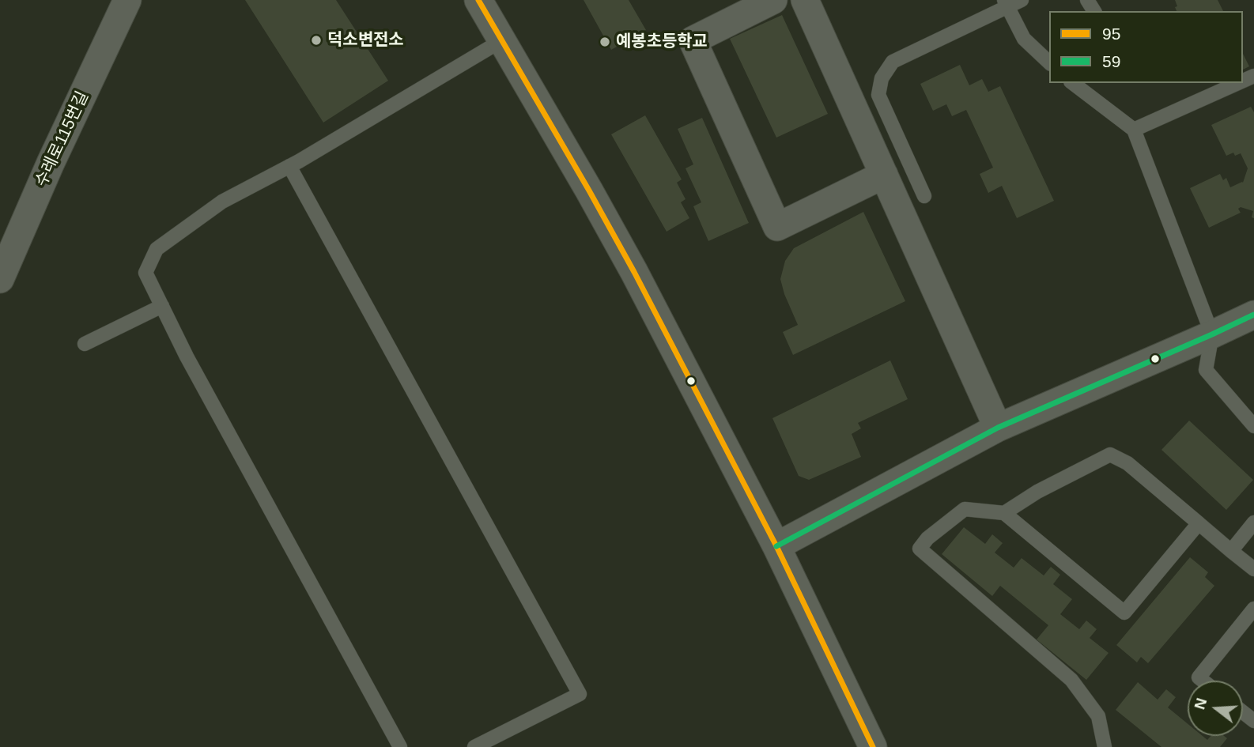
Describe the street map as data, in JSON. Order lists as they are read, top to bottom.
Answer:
{
  "streets": {
    "street": ["수레로115번길"]
  },
  "places": ["덕소변전소", "예봉초등학교"],
  "lines": ["transit line 95", "transit line 59"],
  "legend": ["95", "59"],
  "north": "left"
}
